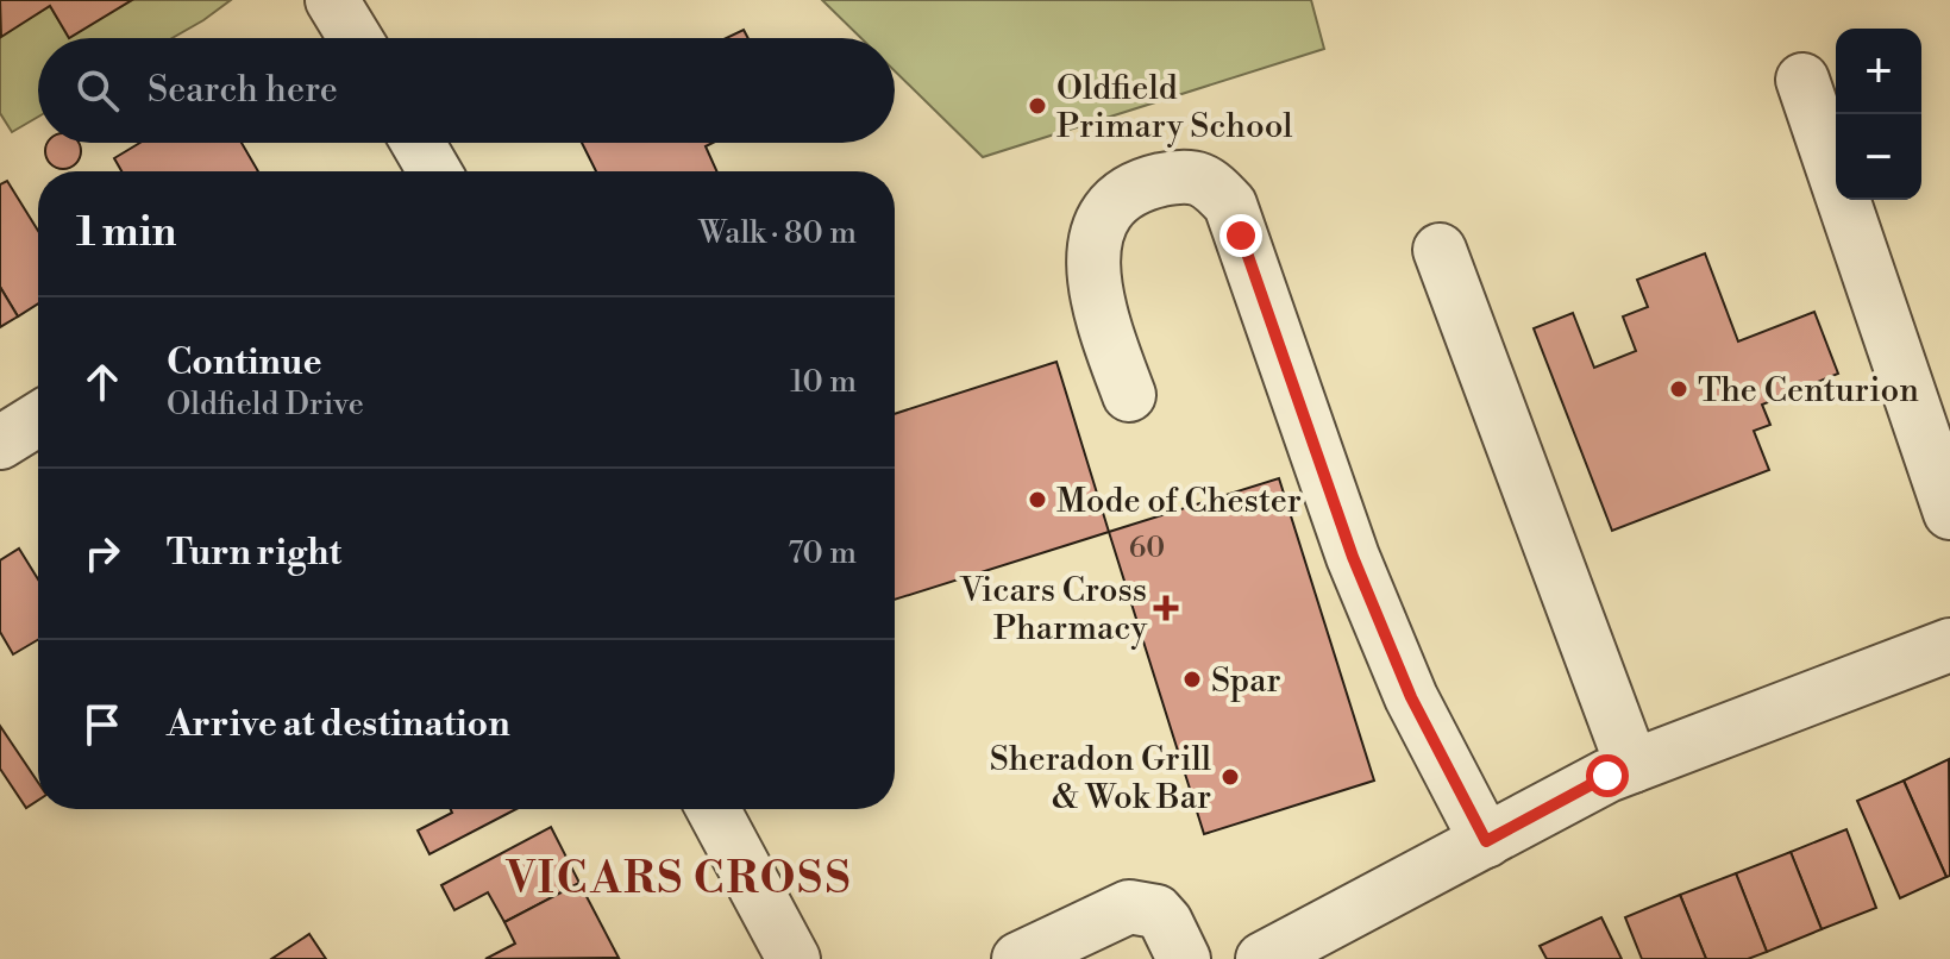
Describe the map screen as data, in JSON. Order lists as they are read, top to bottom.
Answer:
{
  "districts": ["VICARS CROSS"],
  "places": {
    "other": [
      "Oldfield Primary School",
      "The Centurion",
      "Mode of Chester",
      "Spar",
      "Sheradon Grill & Wok Bar"
    ],
    "health": ["Vicars Cross Pharmacy"]
  },
  "house_numbers": ["60"],
  "page": {
    "map_buttons": ["+", "−"],
    "search": "Search here",
    "heading": ["1 min", "Walk · 80 m"],
    "list": [
      ["Continue", "Oldfield Drive", "10 m"],
      ["Turn right", "70 m"],
      "Arrive at destination"
    ]
  }
}
